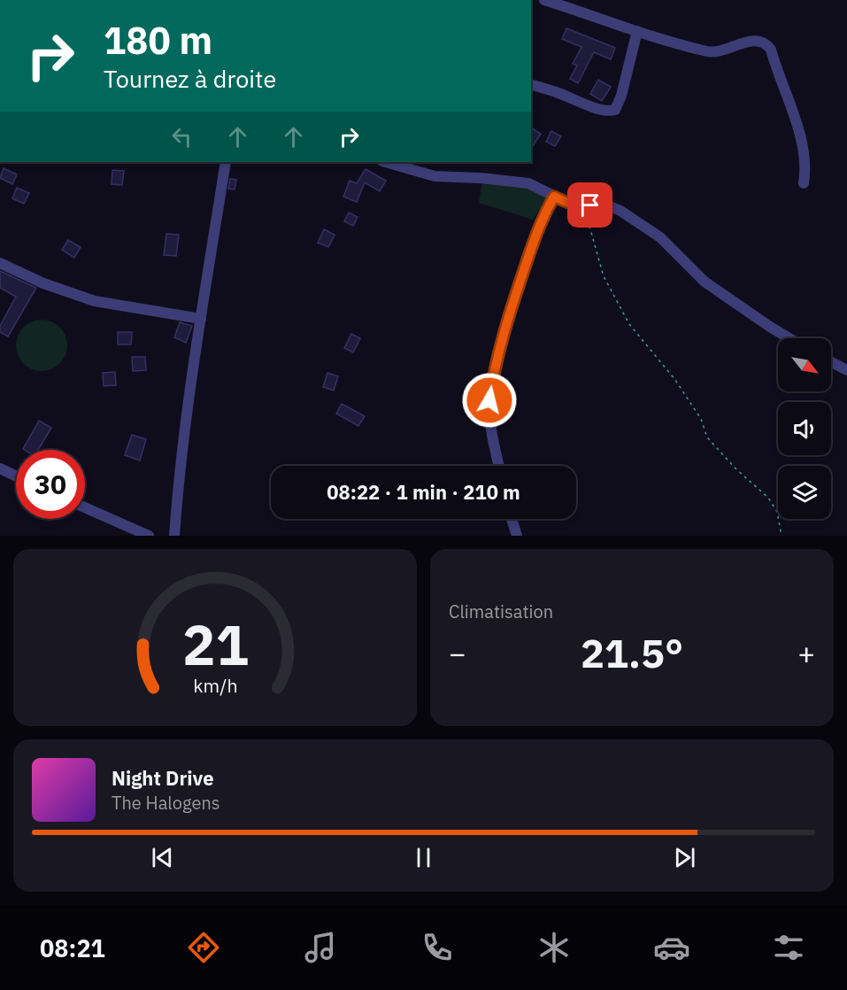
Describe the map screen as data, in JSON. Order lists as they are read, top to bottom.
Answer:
{
  "north": "bottom right",
  "page": {
    "turn": ["180 m", "Tournez à droite"],
    "limit": "30",
    "trip": "08:22 · 1 min · 210 m",
    "tile": "Climatisation",
    "heat": ["−", "21.5°", "+"],
    "song": ["Night Drive", "The Halogens"],
    "tabs": "08:21",
    "gauge": ["21", "km/h"]
  }
}
